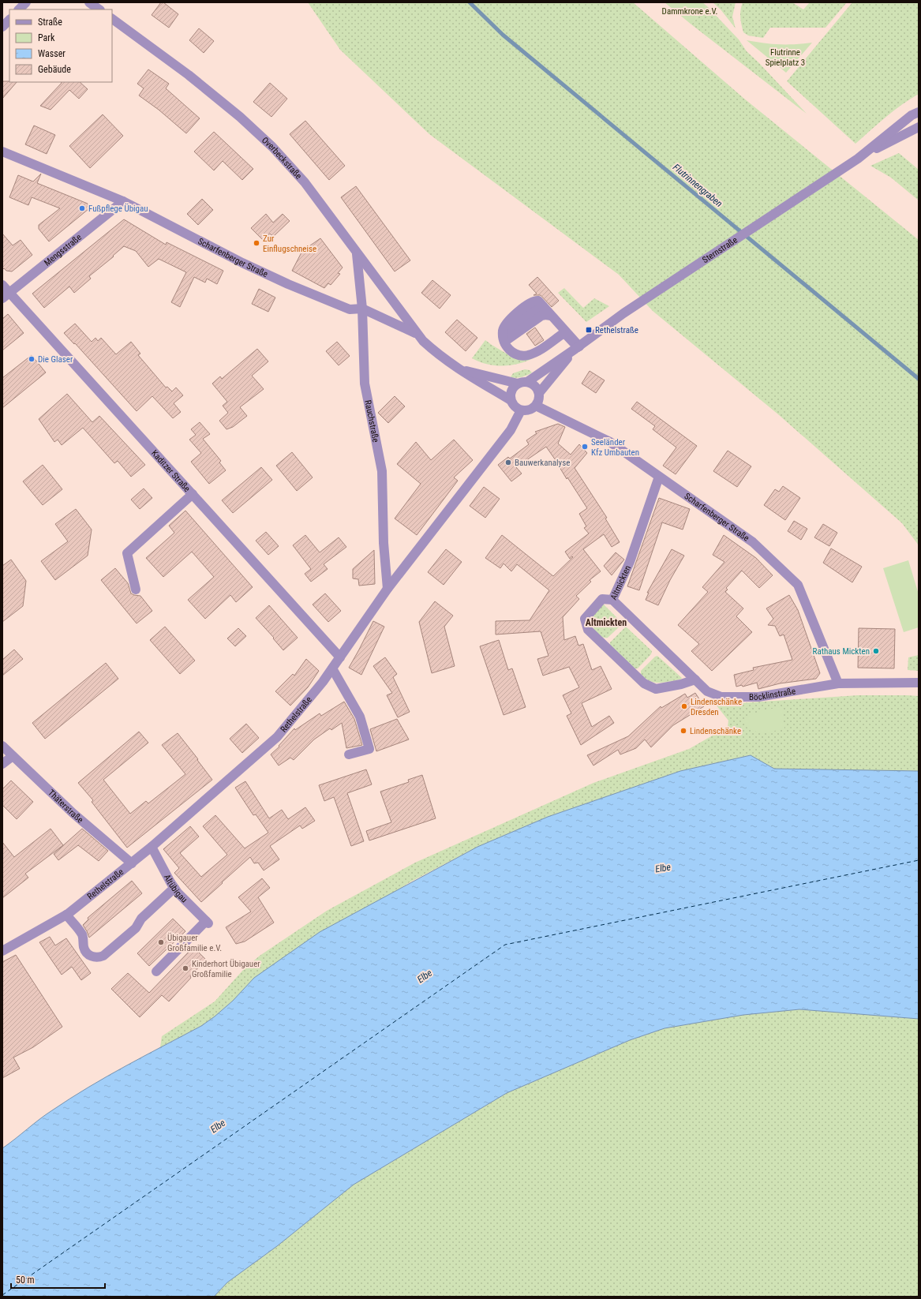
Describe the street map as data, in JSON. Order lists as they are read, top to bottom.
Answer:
{
  "streets": {
    "street": [
      "Overbeckstraße",
      "Mengsstraße",
      "Sternstraße",
      "Scharfenberger Straße",
      "Rauchstraße",
      "Kaditzer Straße",
      "Altmickten",
      "Böcklinstraße",
      "Rethelstraße",
      "Thäterstraße",
      "Altübigau"
    ]
  },
  "crossings": [
    ["Overbeckstraße", "Scharfenberger Straße"],
    ["Overbeckstraße", "Rauchstraße"],
    ["Mengsstraße", "Scharfenberger Straße"],
    ["Mengsstraße", "Kaditzer Straße"],
    ["Sternstraße", "Scharfenberger Straße"],
    ["Sternstraße", "Rethelstraße"],
    ["Scharfenberger Straße", "Rauchstraße"],
    ["Scharfenberger Straße", "Altmickten"],
    ["Scharfenberger Straße", "Böcklinstraße"],
    ["Scharfenberger Straße", "Rethelstraße"],
    ["Rauchstraße", "Rethelstraße"],
    ["Kaditzer Straße", "Rethelstraße"],
    ["Altmickten", "Böcklinstraße"],
    ["Rethelstraße", "Thäterstraße"],
    ["Rethelstraße", "Altübigau"]
  ],
  "districts": ["Altmickten"],
  "water": ["Flutrinnengraben", "Elbe"],
  "parks": ["Dammkrone e.V.", "Flutrinne Spielplatz 3"],
  "places": {
    "other": [
      "Fußpflege Übigau",
      "Zur Einflugschneise",
      "Die Glaser",
      "Seeländer Kfz Umbauten",
      "Bauwerkanalyse",
      "Rathaus Mickten",
      "Lindenschänke Dresden",
      "Lindenschänke",
      "Übigauer Großfamilie e.V.",
      "Kinderhort Übigauer Großfamilie"
    ],
    "transit": ["Rethelstraße"]
  },
  "legend": [
    "Straße",
    "Park",
    "Wasser",
    "Gebäude"
  ],
  "scale_bar": "50 m"
}
